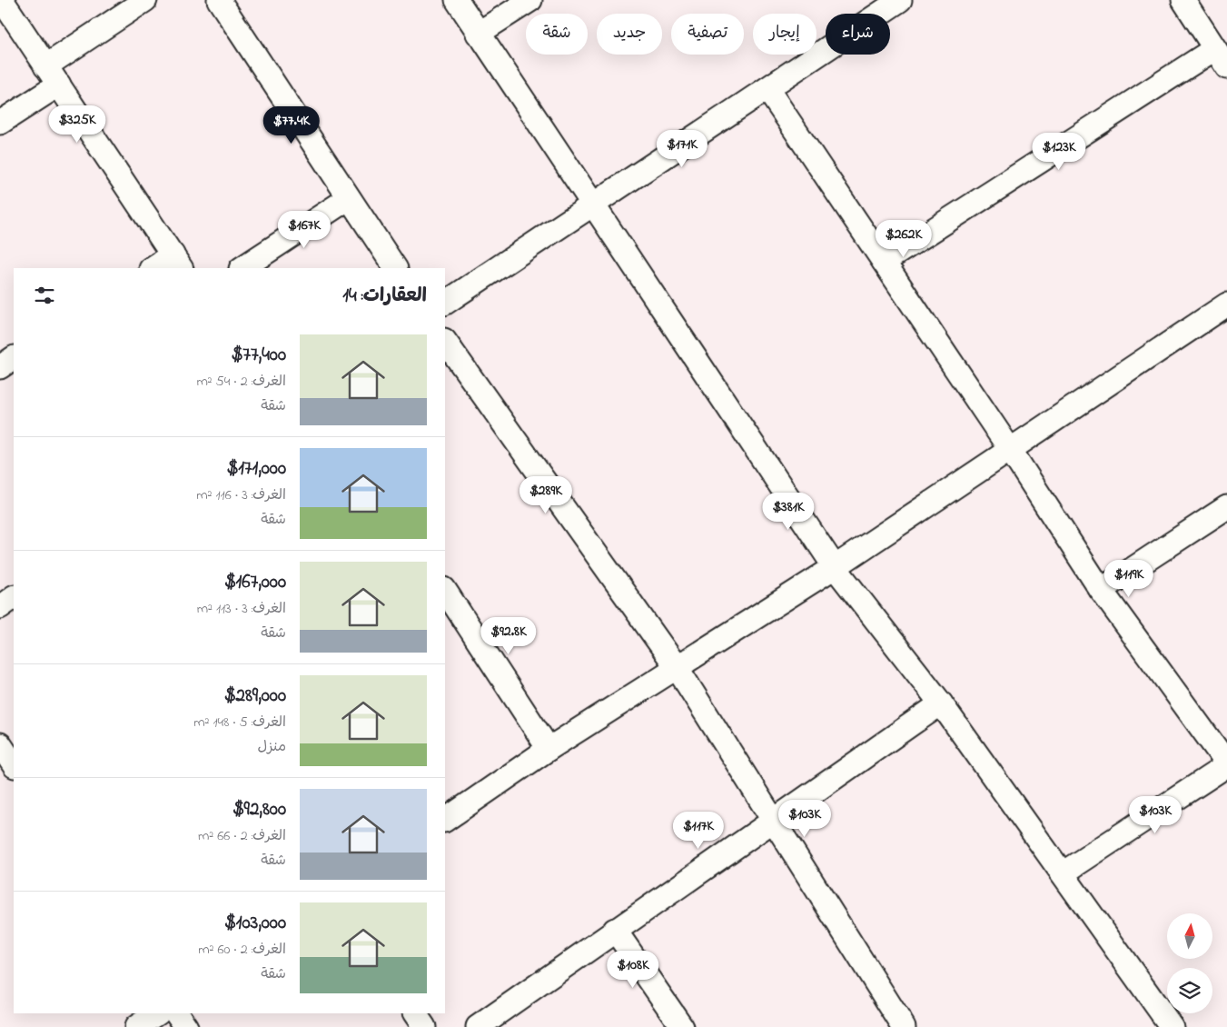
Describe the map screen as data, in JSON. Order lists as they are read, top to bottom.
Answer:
{
  "north": "top",
  "page": {
    "chip": [
      "شراء",
      "إيجار",
      "تصفية",
      "جديد",
      "شقة"
    ],
    "price": [
      "$325K",
      "$77.4K",
      "$171K",
      "$123K",
      "$167K",
      "$262K",
      "$289K",
      "$381K",
      "$119K",
      "$92.8K",
      "$103K",
      "$103K",
      "$117K",
      "$108K"
    ],
    "heading": "العقارات: 14",
    "list": [
      {
        "name": "$77,400",
        "note": "الغرف: 2 · 54 m² · شقة"
      },
      {
        "name": "$171,000",
        "note": "الغرف: 3 · 116 m² · شقة"
      },
      {
        "name": "$167,000",
        "note": "الغرف: 3 · 113 m² · شقة"
      },
      {
        "name": "$289,000",
        "note": "الغرف: 5 · 148 m² · منزل"
      },
      {
        "name": "$92,800",
        "note": "الغرف: 2 · 66 m² · شقة"
      },
      {
        "name": "$103,000",
        "note": "الغرف: 2 · 60 m² · شقة"
      }
    ]
  }
}
